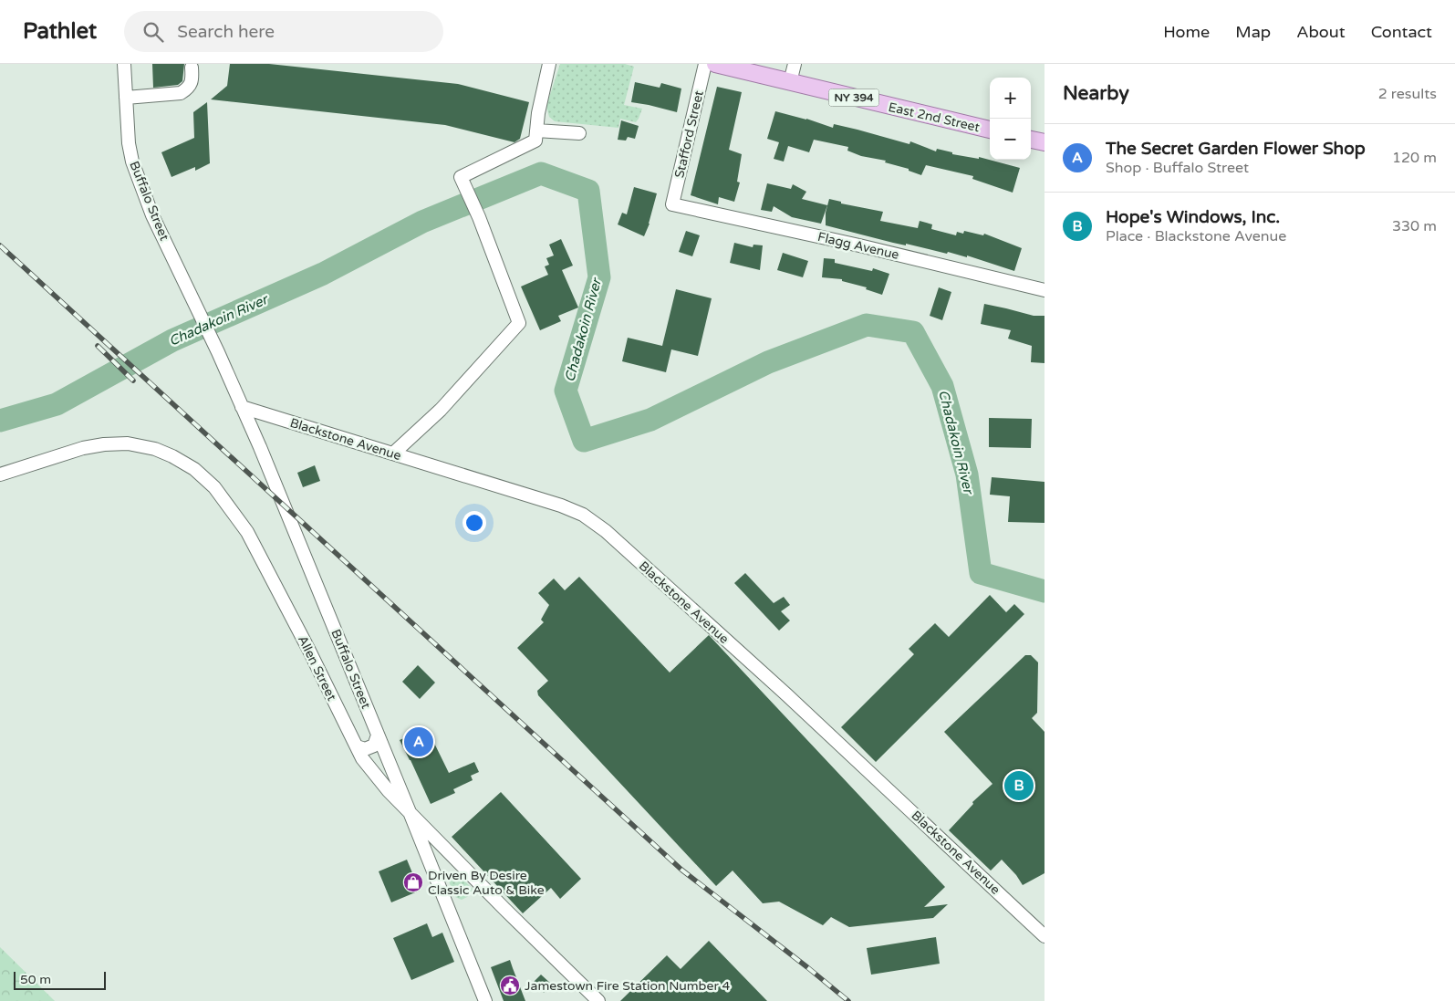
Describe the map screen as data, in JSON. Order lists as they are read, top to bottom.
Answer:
{
  "streets": {
    "main road": ["NY 394", "East 2nd Street"],
    "street": [
      "Stafford Street",
      "Buffalo Street",
      "Flagg Avenue",
      "Blackstone Avenue",
      "Allen Street"
    ]
  },
  "crossings": [
    ["Stafford Street", "Flagg Avenue"],
    ["Buffalo Street", "Blackstone Avenue"],
    ["Buffalo Street", "Allen Street"]
  ],
  "water": ["Chadakoin River"],
  "places": {
    "shop": ["Driven By Desire Classic Auto & Bike"],
    "public building": ["Jamestown Fire Station Number 4"]
  },
  "scale_bar": "50 m",
  "page": {
    "header": "Pathlet",
    "search": "Search here",
    "nav": [
      "Home",
      "Map",
      "About",
      "Contact"
    ],
    "heading": ["Nearby", "2 results"],
    "map_buttons": ["+", "−"],
    "list": [
      {
        "mark": "A",
        "name": "The Secret Garden Flower Shop",
        "note": "Shop · Buffalo Street",
        "value": "120 m"
      },
      {
        "mark": "B",
        "name": "Hope's Windows, Inc.",
        "note": "Place · Blackstone Avenue",
        "value": "330 m"
      }
    ],
    "pins": ["A", "B"],
    "scale": "50 m"
  }
}
